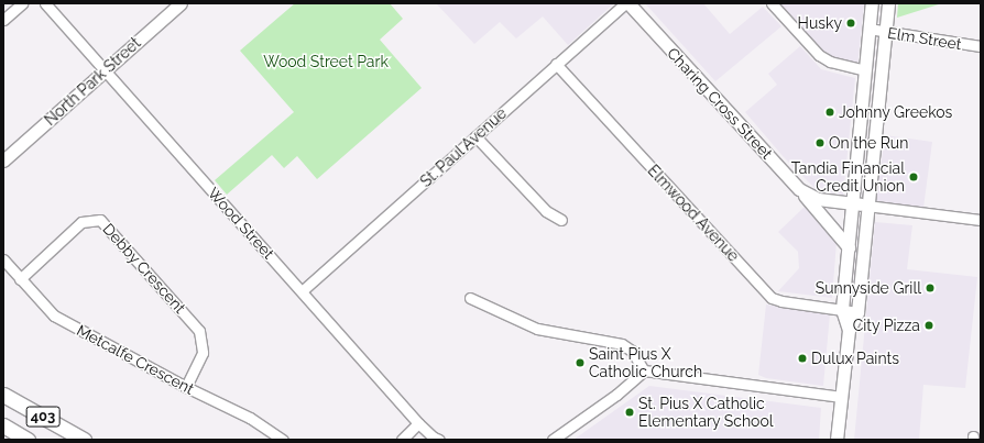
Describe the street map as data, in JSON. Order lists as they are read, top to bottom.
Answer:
{
  "streets": {
    "highway": ["403"],
    "main road": ["North Park Street", "Charing Cross Street"],
    "street": [
      "Elm Street",
      "St. Paul Avenue",
      "Elmwood Avenue",
      "Wood Street",
      "Debby Crescent",
      "Metcalfe Crescent"
    ]
  },
  "crossings": [
    ["North Park Street", "Wood Street"],
    ["Charing Cross Street", "St. Paul Avenue"],
    ["St. Paul Avenue", "Elmwood Avenue"],
    ["St. Paul Avenue", "Wood Street"],
    ["Debby Crescent", "Metcalfe Crescent"]
  ],
  "parks": ["Wood Street Park"],
  "places": [
    "Husky",
    "Johnny Greekos",
    "On the Run",
    "Tandia Financial Credit Union",
    "Sunnyside Grill",
    "City Pizza",
    "Dulux Paints",
    "Saint Pius X Catholic Church",
    "St. Pius X Catholic Elementary School"
  ]
}
